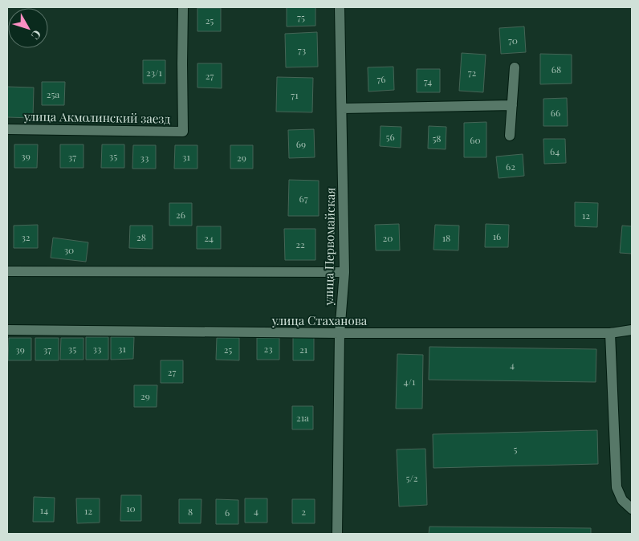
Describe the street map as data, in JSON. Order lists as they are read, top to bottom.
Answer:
{
  "streets": {
    "street": ["улица Акмолинский заезд", "улица Первомайская", "улица Стаханова"]
  },
  "crossings": [
    ["улица Первомайская", "улица Стаханова"]
  ],
  "house_numbers": [
    "75",
    "25",
    "70",
    "73",
    "68",
    "23/1",
    "72",
    "27",
    "76",
    "74",
    "25а",
    "71",
    "66",
    "56",
    "58",
    "60",
    "69",
    "64",
    "39",
    "35",
    "37",
    "31",
    "33",
    "29",
    "62",
    "67",
    "26",
    "12",
    "16",
    "32",
    "28",
    "24",
    "20",
    "18",
    "22",
    "30",
    "35",
    "33",
    "31",
    "23",
    "39",
    "37",
    "25",
    "21",
    "4",
    "27",
    "4/1",
    "29",
    "21а",
    "5",
    "5/2",
    "10",
    "14",
    "12",
    "4",
    "8",
    "2",
    "6"
  ],
  "north": "bottom right"
}
